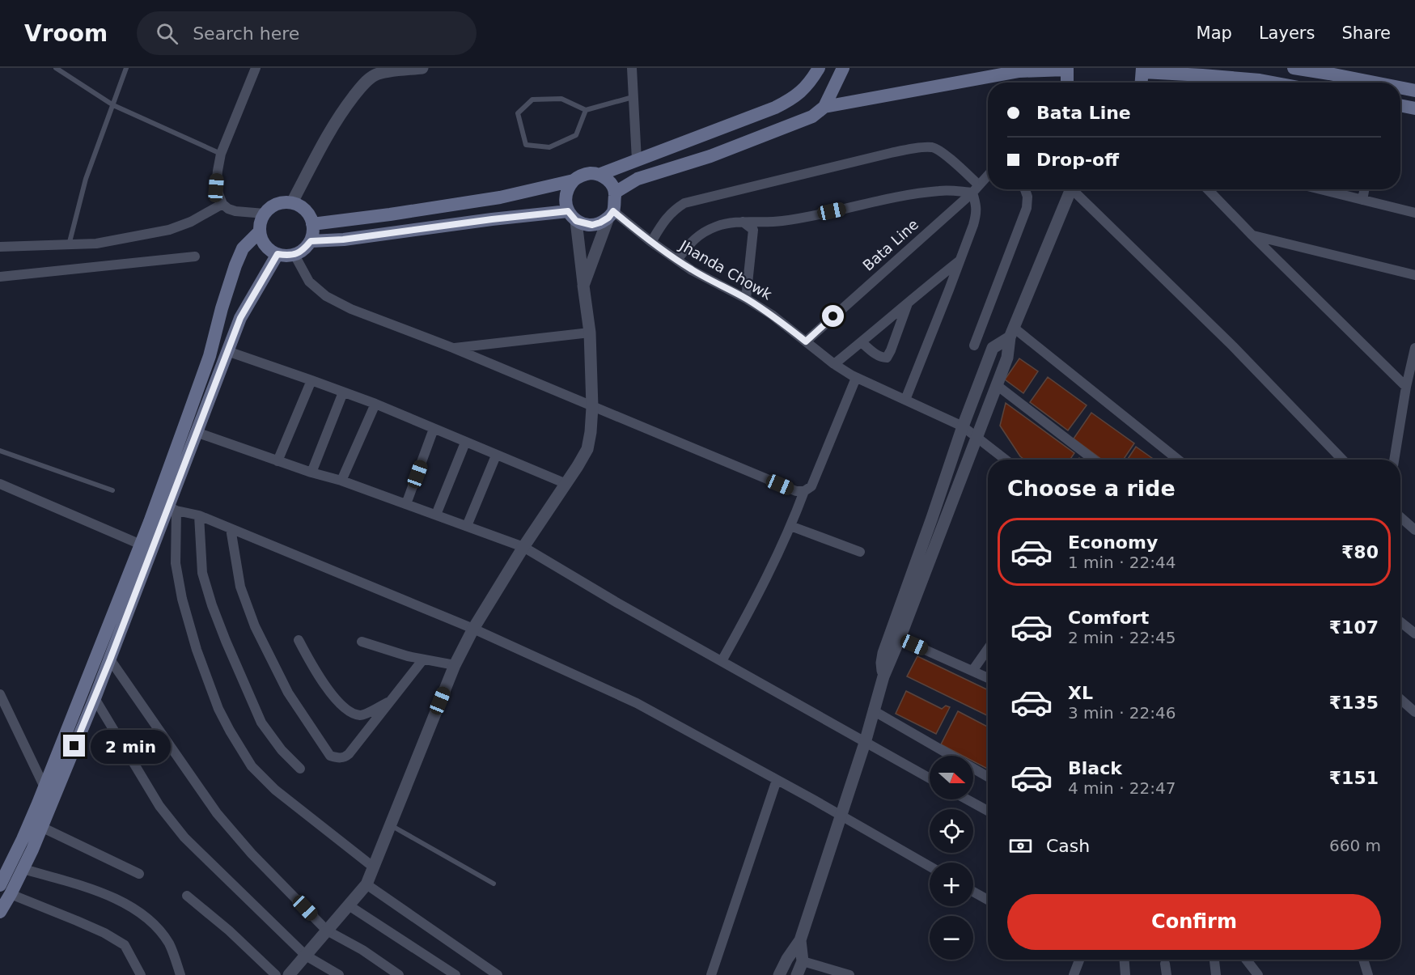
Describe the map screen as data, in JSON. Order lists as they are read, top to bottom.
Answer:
{
  "streets": {
    "street": ["Bata Line", "Jhanda Chowk"]
  },
  "crossings": [
    ["Bata Line", "Jhanda Chowk"]
  ],
  "north": "right",
  "page": {
    "header": "Vroom",
    "search": "Search here",
    "nav": ["Map", "Layers", "Share"],
    "banner": ["Bata Line", "Drop-off"],
    "heading": "Choose a ride",
    "list": [
      {
        "name": "Economy",
        "note": "1 min · 22:44",
        "value": "₹80"
      },
      {
        "name": "Comfort",
        "note": "2 min · 22:45",
        "value": "₹107"
      },
      {
        "name": "XL",
        "note": "3 min · 22:46",
        "value": "₹135"
      },
      {
        "name": "Black",
        "note": "4 min · 22:47",
        "value": "₹151"
      }
    ],
    "bubble": "2 min",
    "map_buttons": ["+", "−"],
    "pay": ["Cash", "660 m"],
    "buttons": "Confirm"
  }
}
